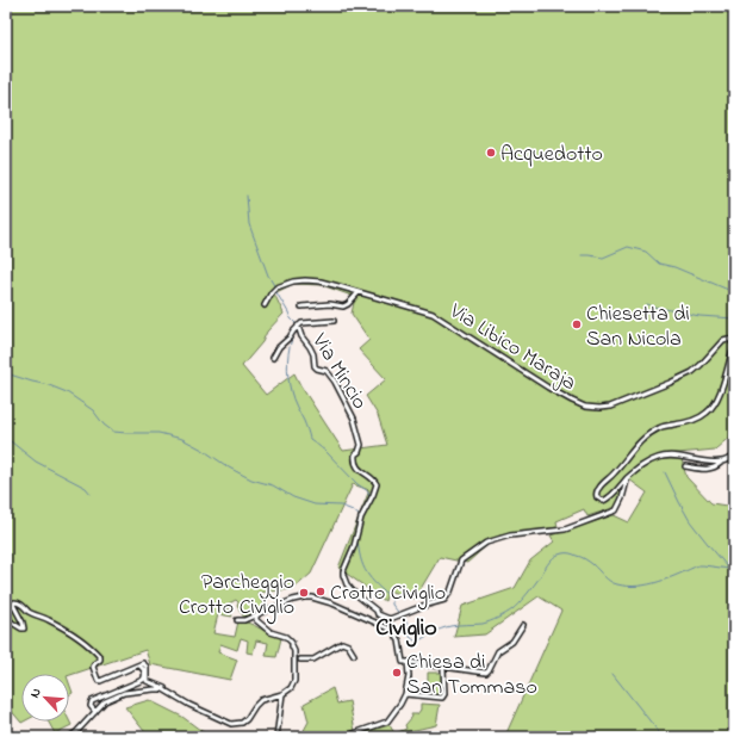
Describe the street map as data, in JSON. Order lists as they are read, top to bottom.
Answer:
{
  "streets": {
    "street": ["Via Libico Maraja", "Via Mincio"]
  },
  "districts": ["Civiglio"],
  "places": [
    "Acquedotto",
    "Chiesetta di San Nicola",
    "Crotto Civiglio",
    "Parcheggio Crotto Civiglio",
    "Chiesa di San Tommaso"
  ],
  "north": "top left"
}
